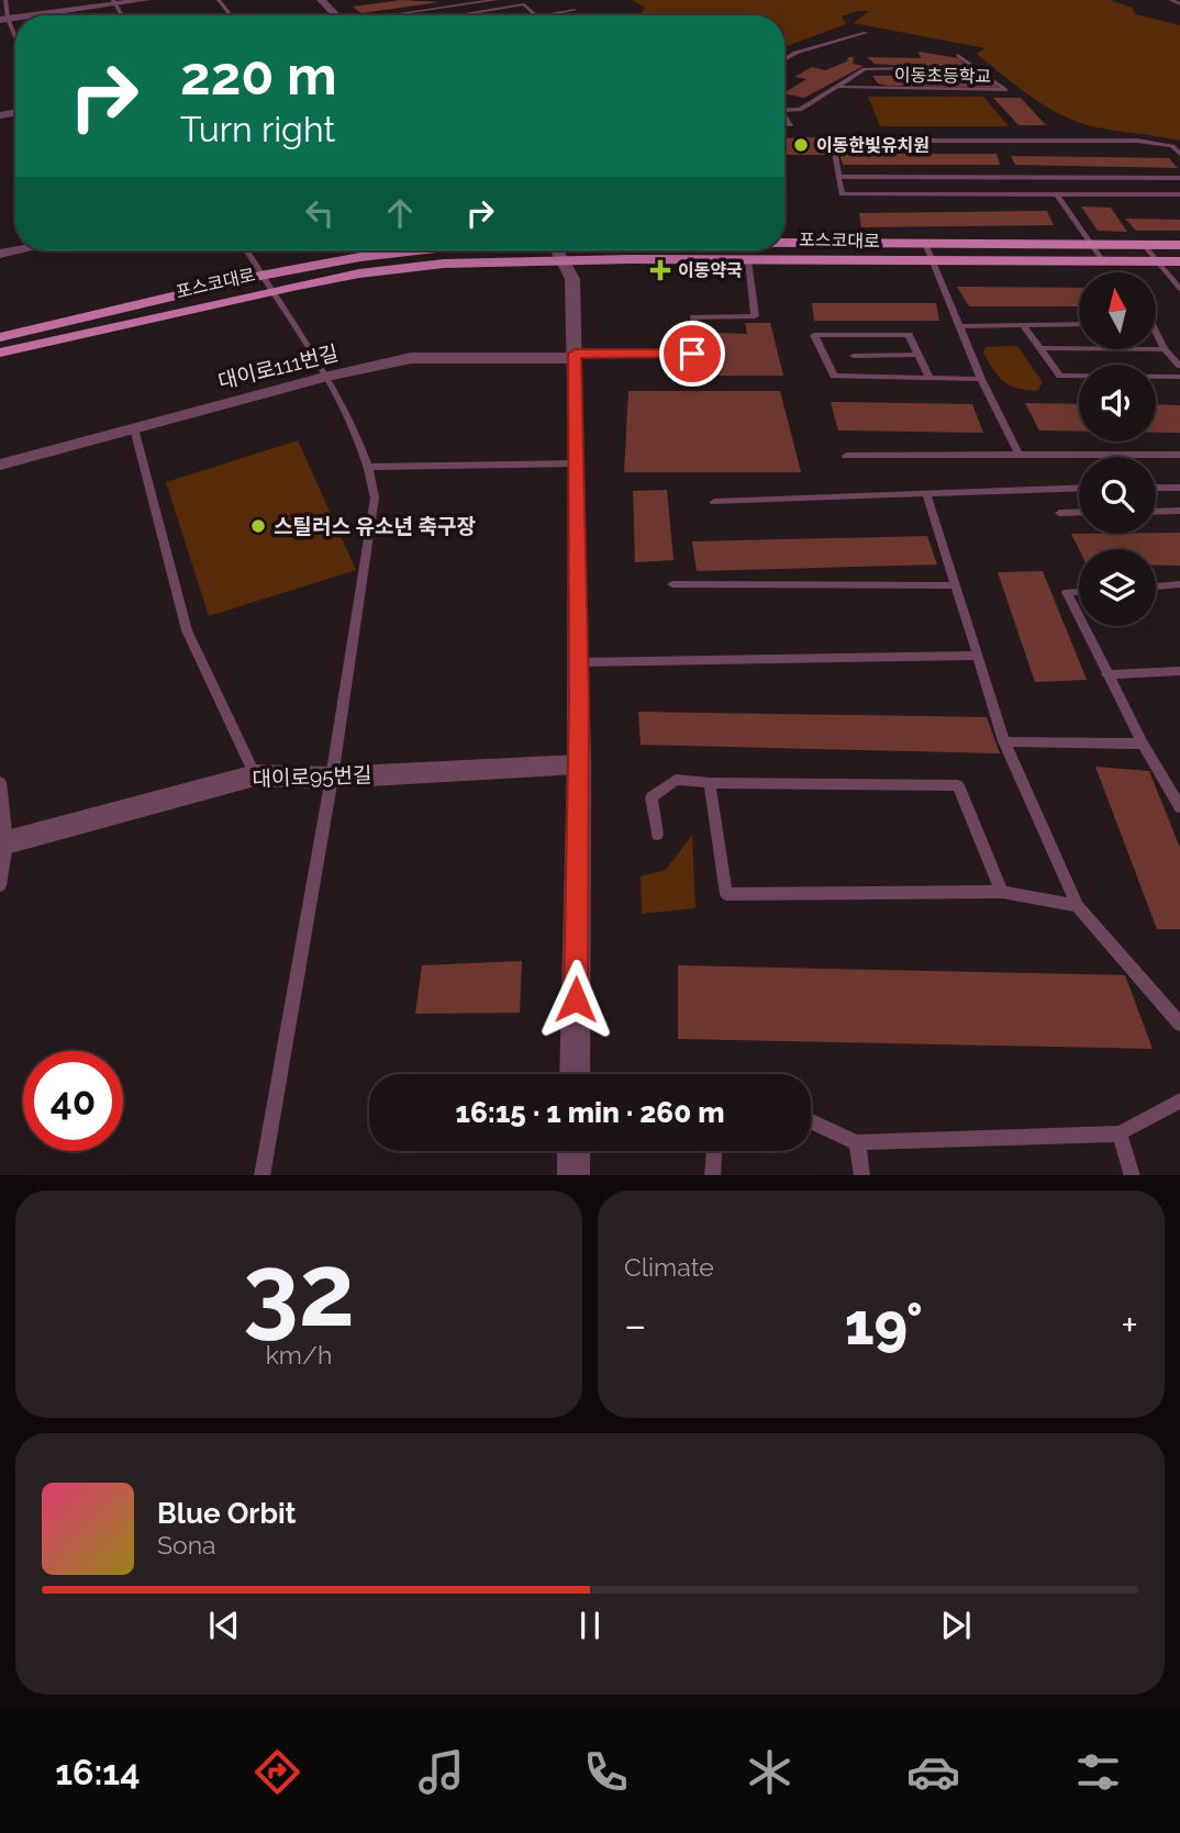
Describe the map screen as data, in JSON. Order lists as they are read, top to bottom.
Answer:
{
  "streets": {
    "main road": ["포스코대로"],
    "street": ["대이로111번길", "대이로95번길"],
    "lane": ["이동초등학교"]
  },
  "places": {
    "other": ["이동한빛유치원", "스틸러스 유소년 축구장"],
    "health": ["이동약국"]
  },
  "north": "top",
  "page": {
    "turn": ["220 m", "Turn right"],
    "limit": "40",
    "trip": "16:15 · 1 min · 260 m",
    "tile": [
      ["32", "km/h"],
      "Climate"
    ],
    "heat": ["−", "19°", "+"],
    "song": ["Blue Orbit", "Sona"],
    "tabs": "16:14"
  }
}
